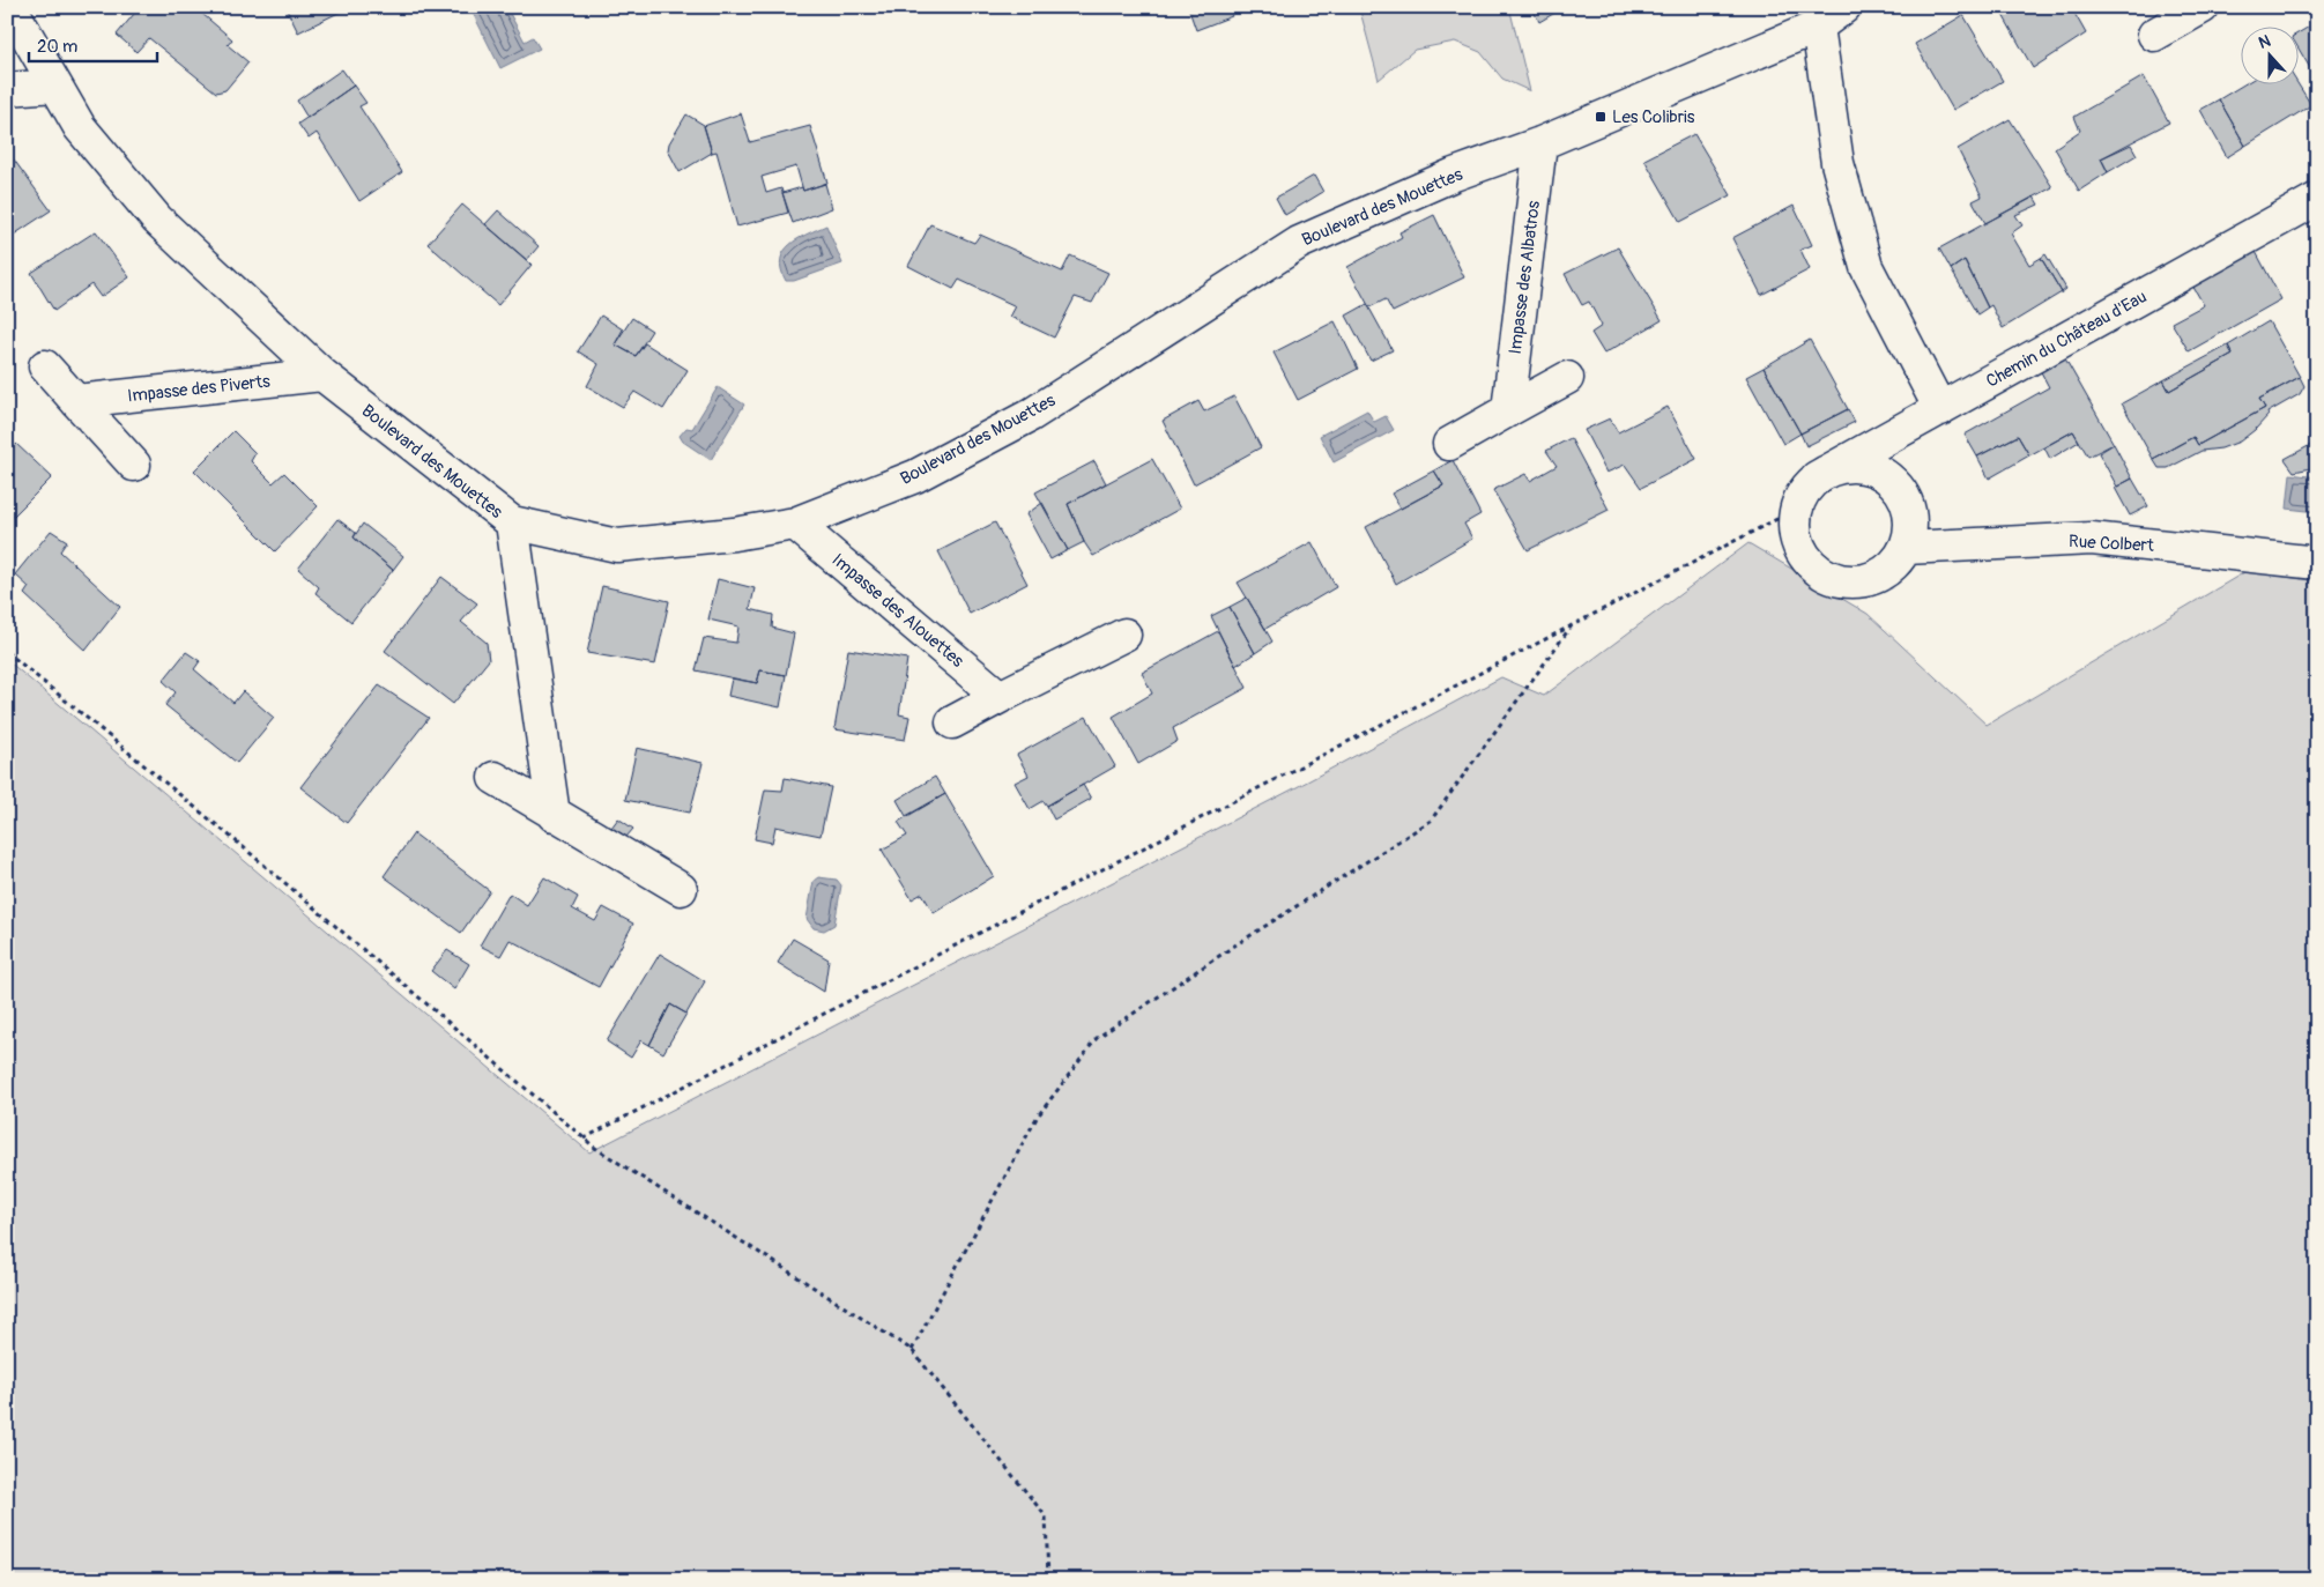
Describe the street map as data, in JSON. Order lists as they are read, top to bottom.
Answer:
{
  "streets": {
    "street": [
      "Boulevard des Mouettes",
      "Impasse des Albatros",
      "Chemin du Château d'Eau",
      "Impasse des Piverts",
      "Rue Colbert",
      "Impasse des Alouettes"
    ]
  },
  "crossings": [
    ["Boulevard des Mouettes", "Impasse des Albatros"],
    ["Boulevard des Mouettes", "Impasse des Piverts"],
    ["Boulevard des Mouettes", "Impasse des Alouettes"],
    ["Chemin du Château d'Eau", "Rue Colbert"]
  ],
  "places": {
    "transit": ["Les Colibris"]
  },
  "scale_bar": "20 m",
  "north": "top"
}
